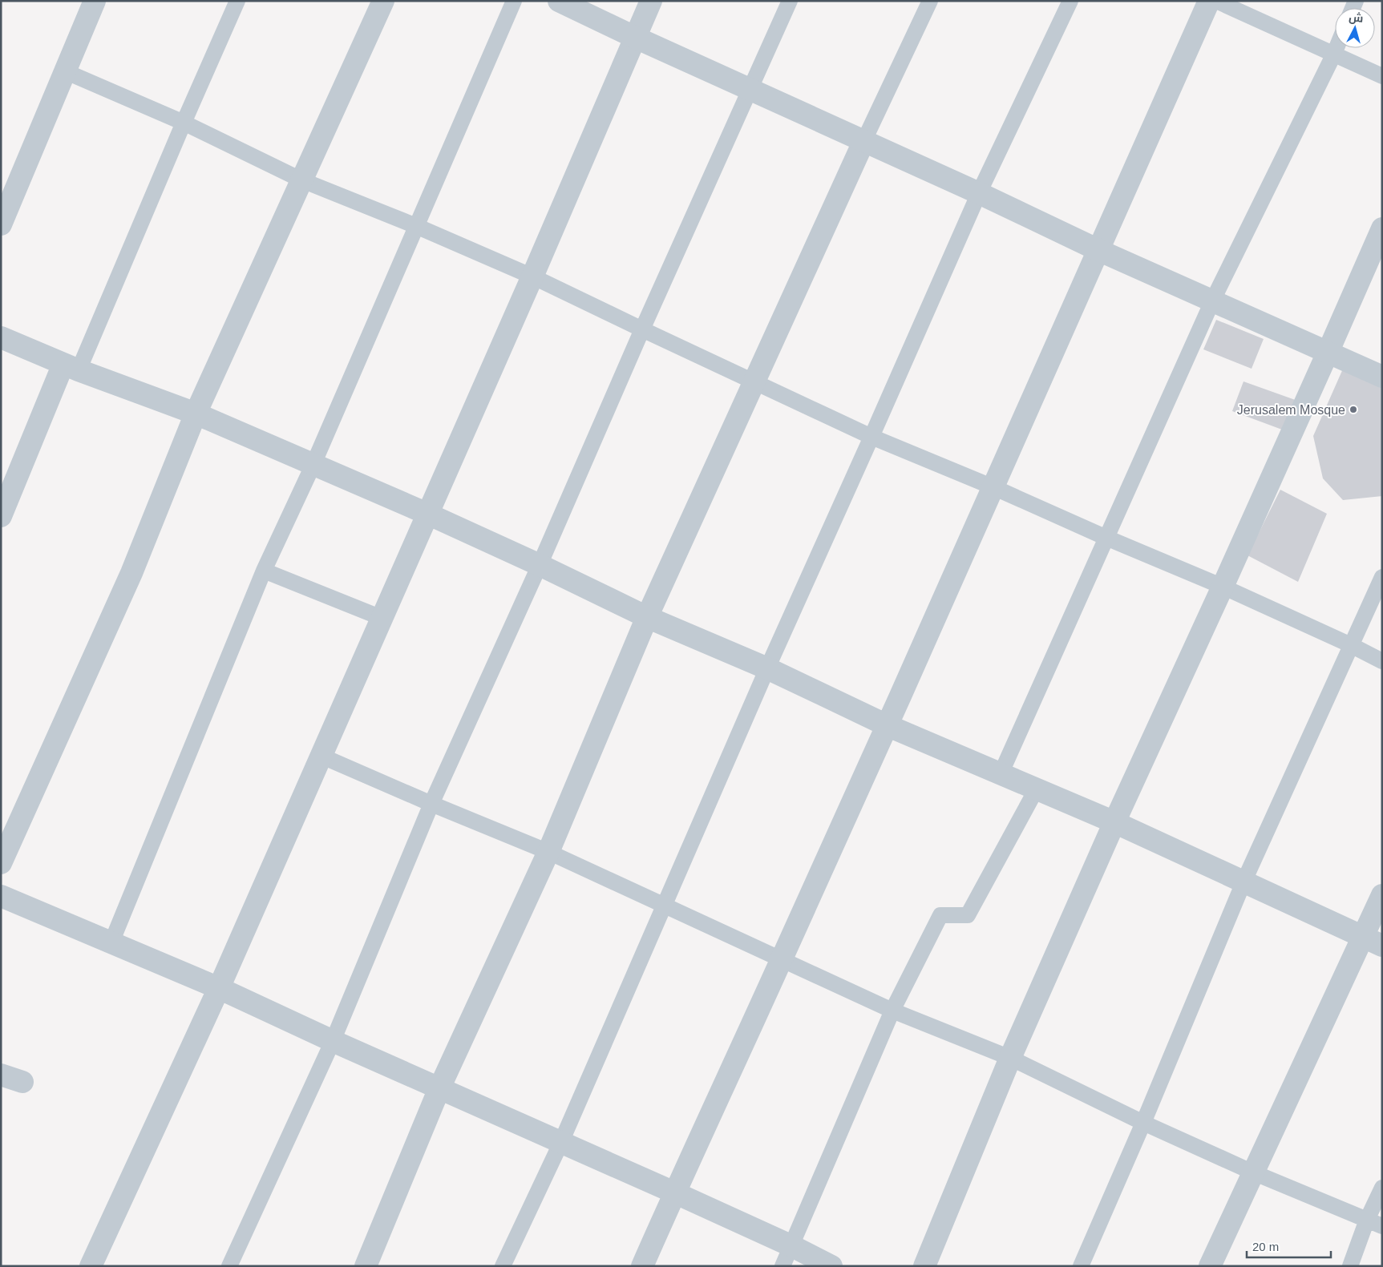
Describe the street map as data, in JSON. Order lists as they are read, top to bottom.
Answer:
{
  "places": ["Jerusalem Mosque"],
  "scale_bar": "20 m",
  "north": "top"
}
